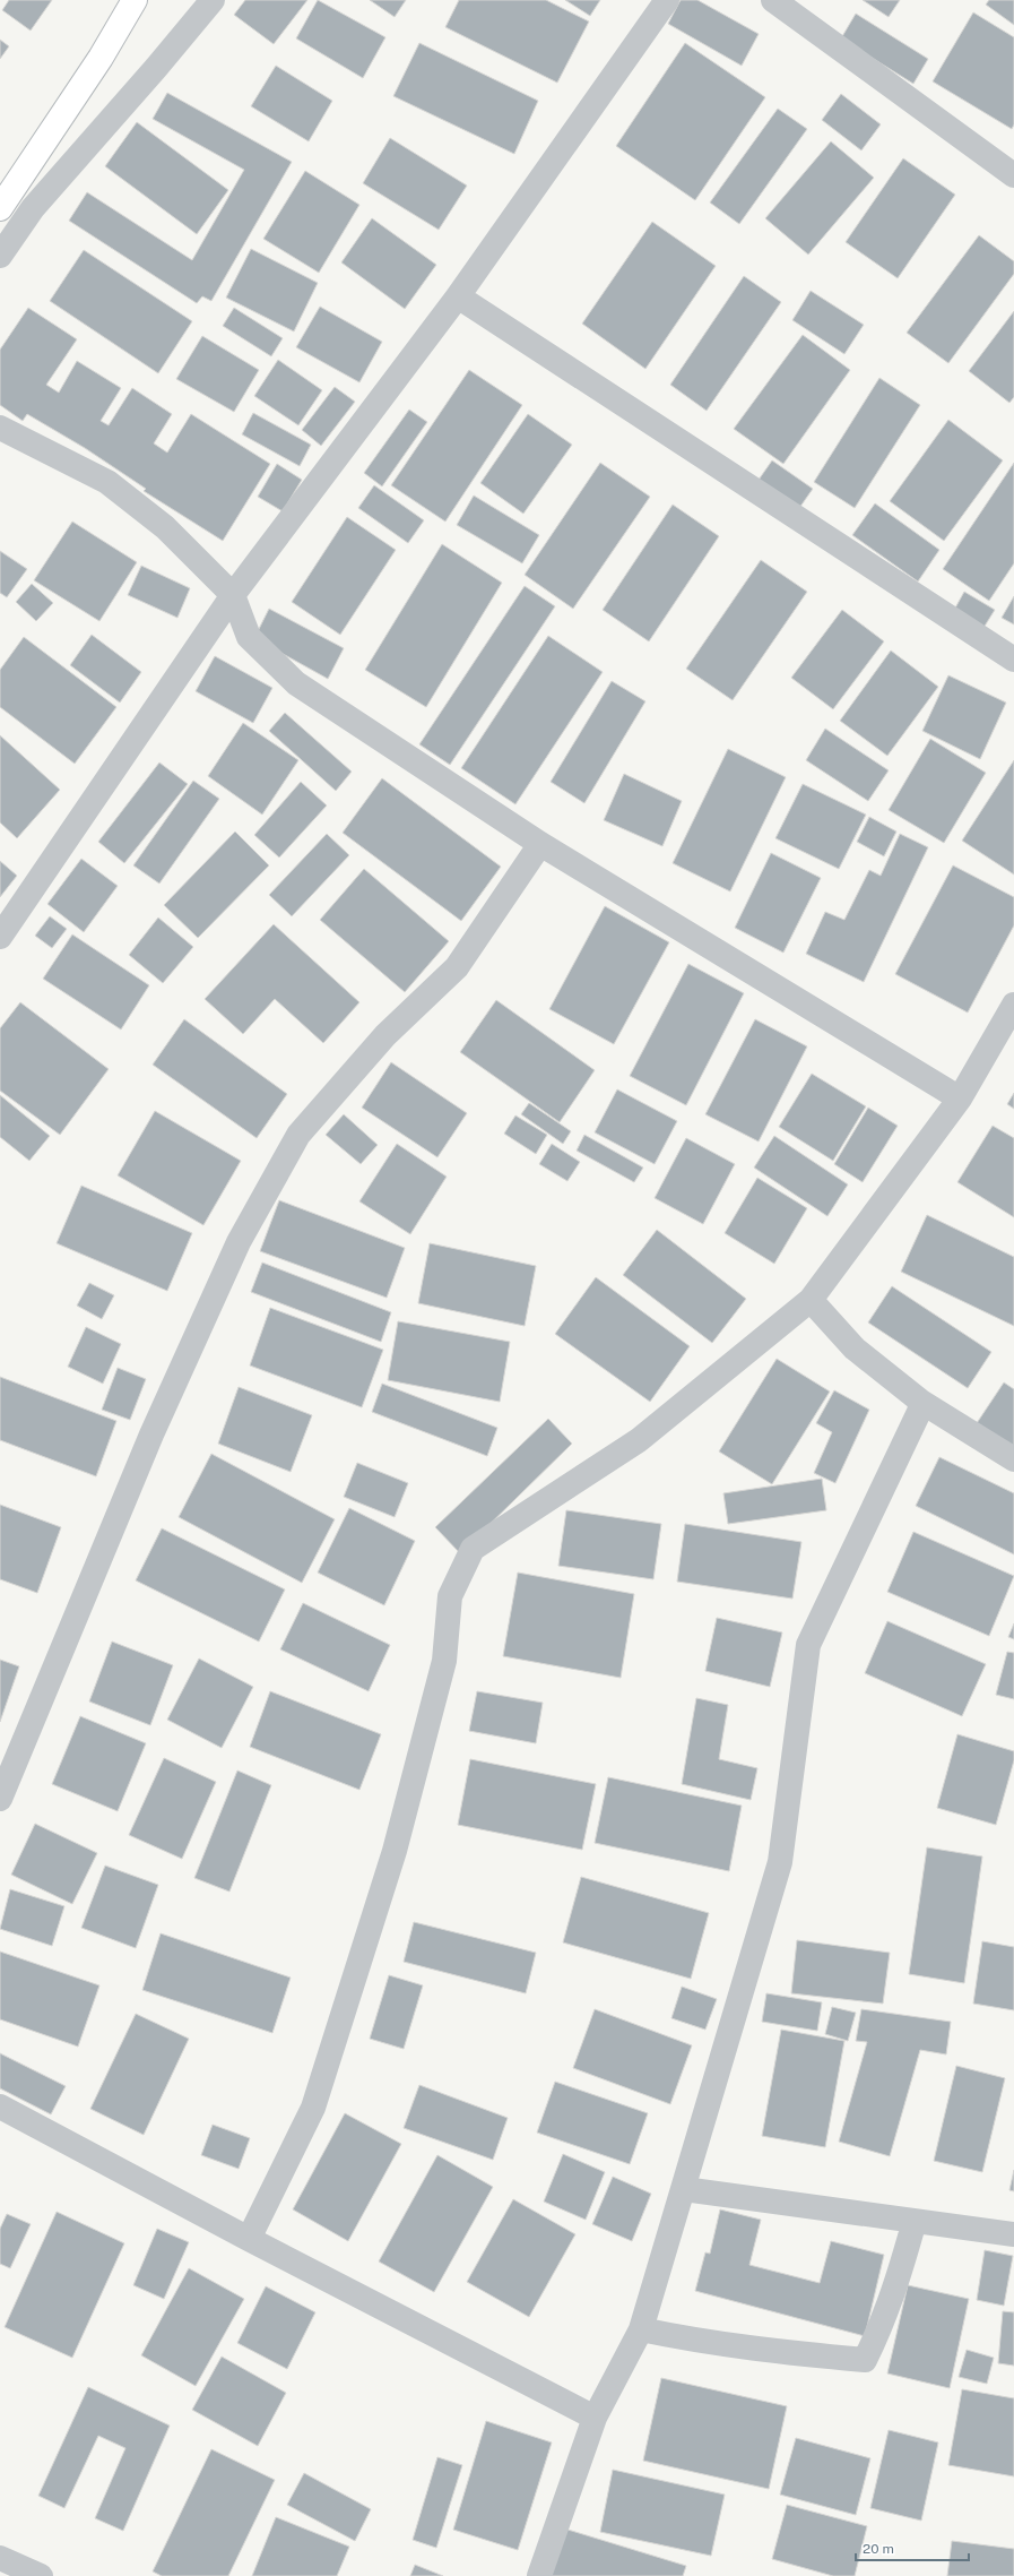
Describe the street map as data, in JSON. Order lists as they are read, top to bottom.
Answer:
{
  "scale_bar": "20 m"
}
